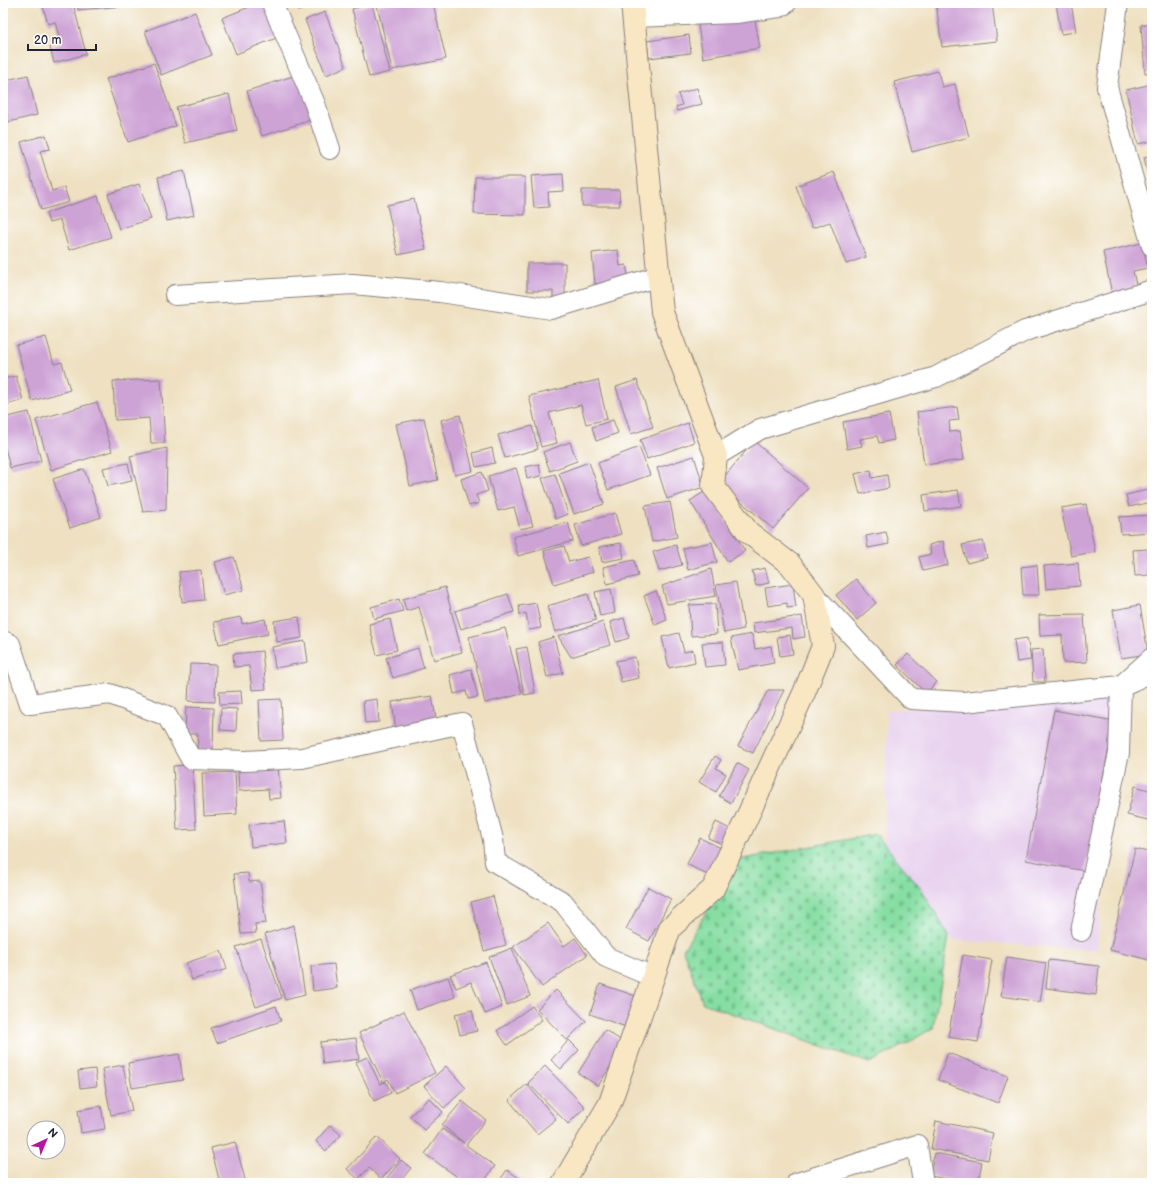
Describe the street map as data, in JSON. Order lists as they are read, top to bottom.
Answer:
{
  "scale_bar": "20 m",
  "north": "top right"
}
